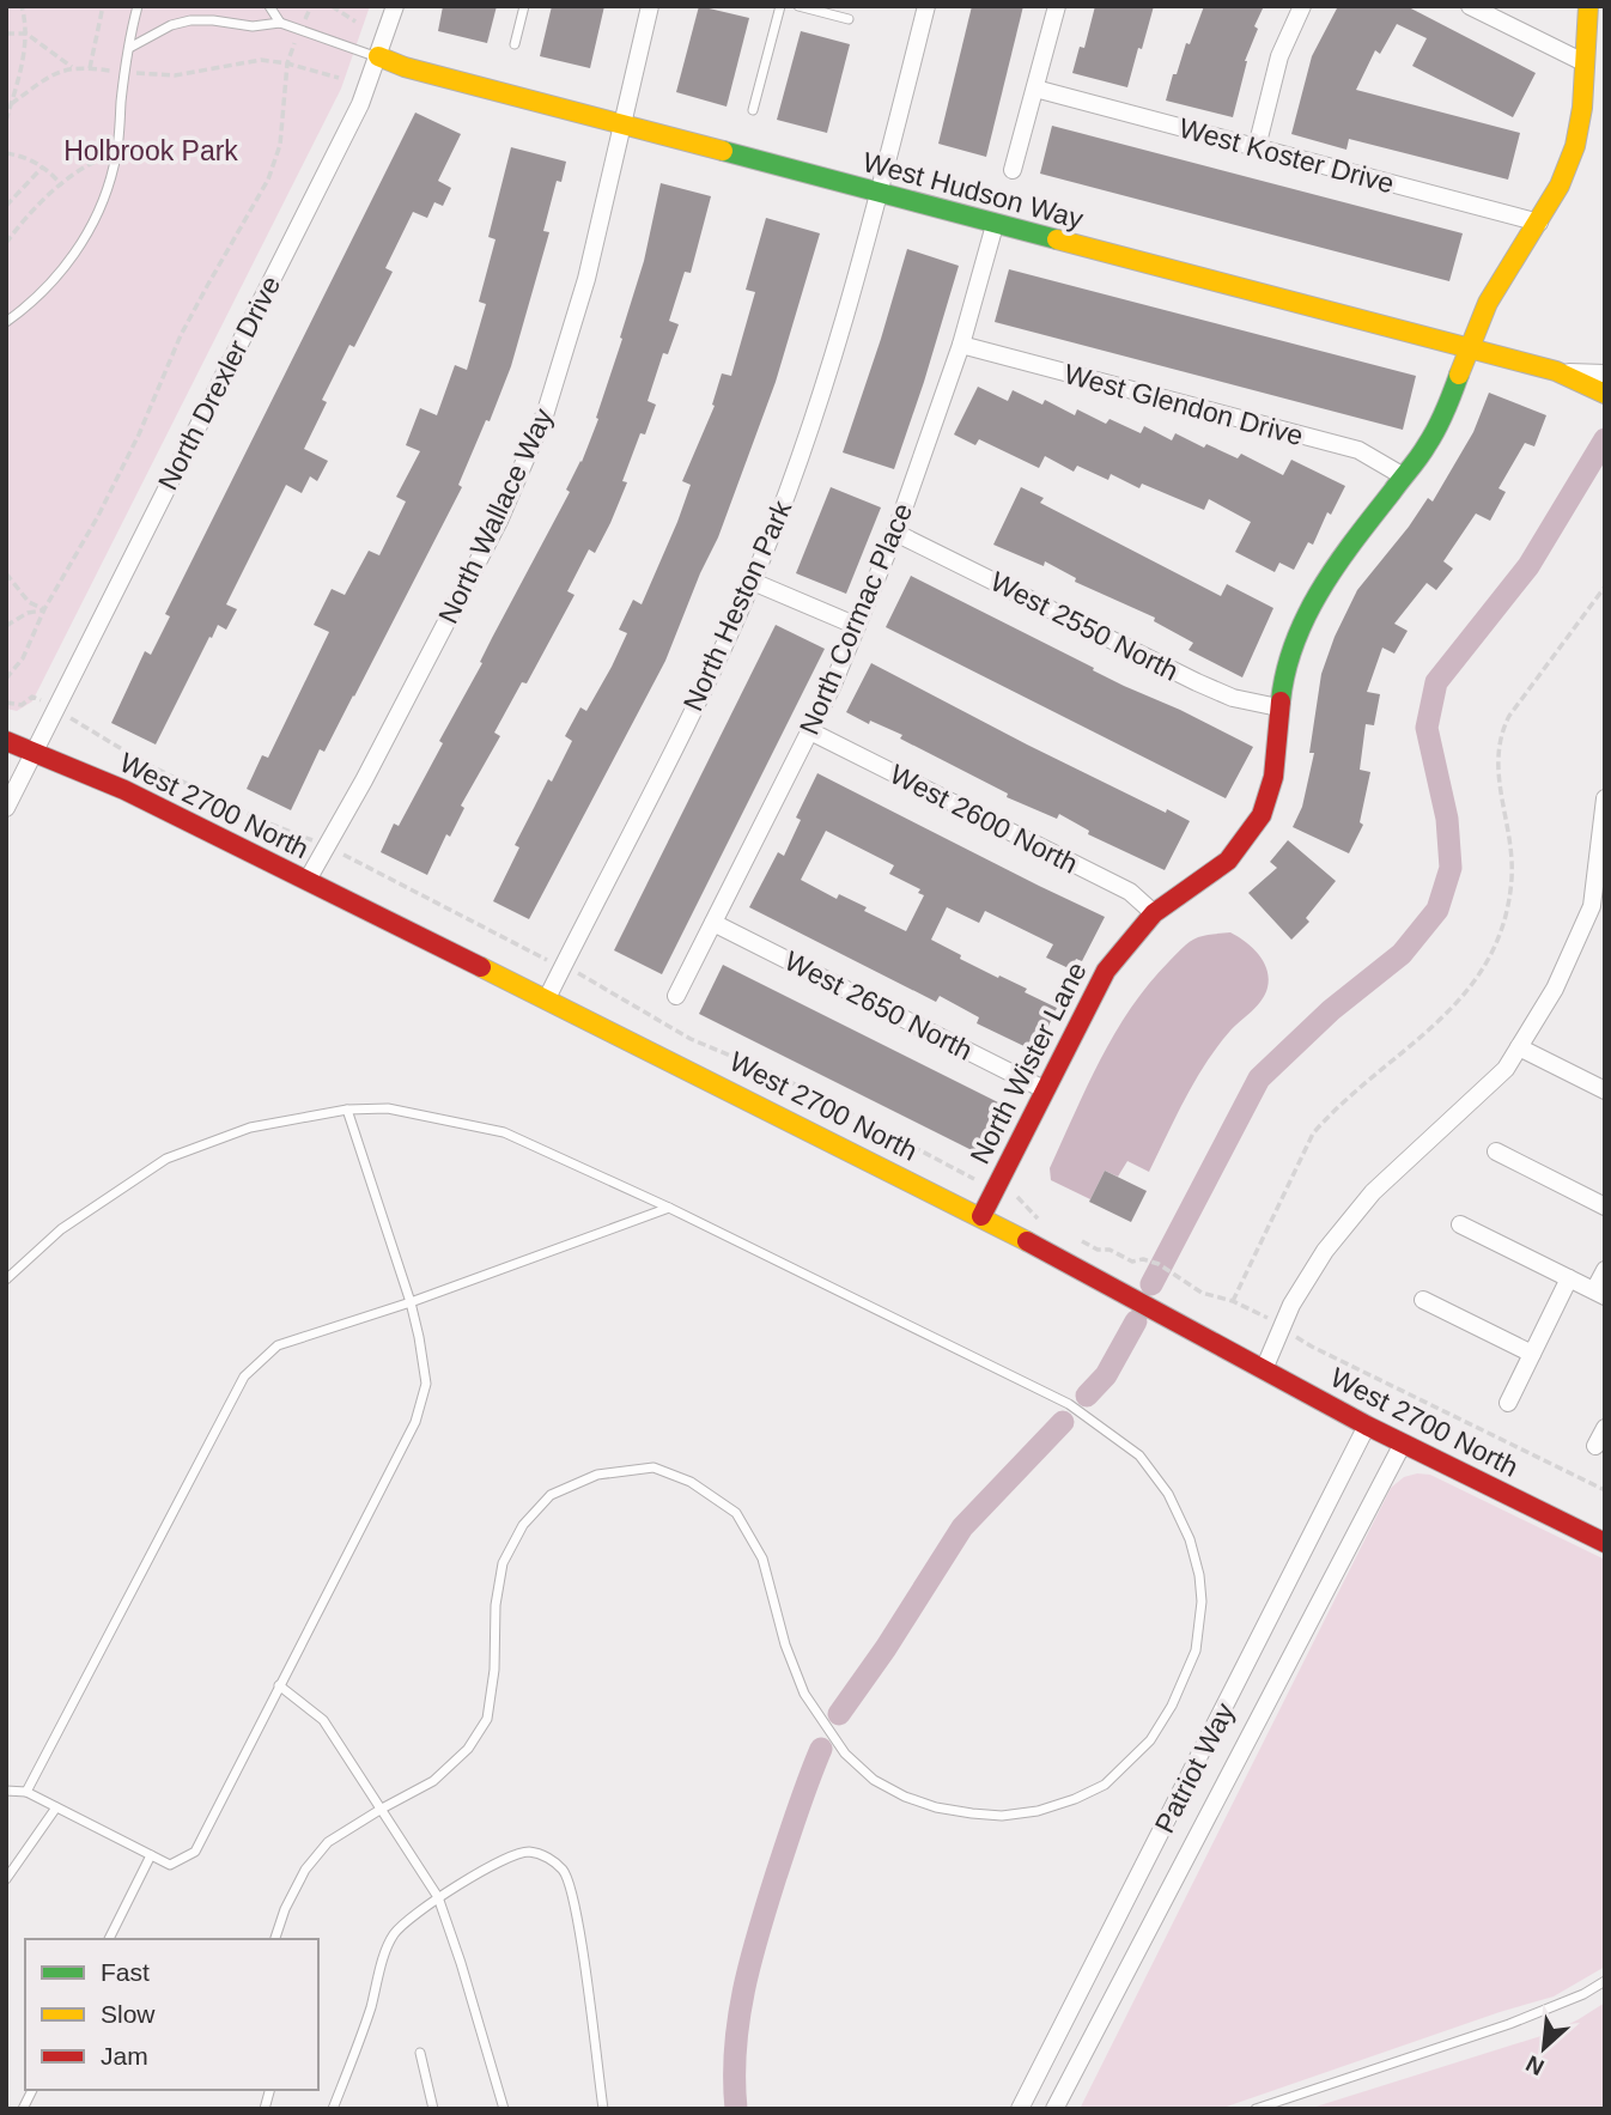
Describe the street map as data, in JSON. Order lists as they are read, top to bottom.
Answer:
{
  "streets": {
    "street": [
      "West Koster Drive",
      "West Hudson Way",
      "North Drexler Drive",
      "West Glendon Drive",
      "North Wallace Way",
      "North Heston Park",
      "North Cormac Place",
      "West 2550 North",
      "West 2700 North",
      "West 2600 North",
      "West 2650 North",
      "North Wister Lane",
      "Patriot Way"
    ]
  },
  "crossings": [
    ["West Koster Drive", "North Wister Lane"],
    ["West Hudson Way", "North Drexler Drive"],
    ["West Hudson Way", "North Wallace Way"],
    ["West Hudson Way", "North Heston Park"],
    ["West Hudson Way", "North Cormac Place"],
    ["West Hudson Way", "North Wister Lane"],
    ["North Drexler Drive", "West 2700 North"],
    ["West Glendon Drive", "North Cormac Place"],
    ["West Glendon Drive", "North Wister Lane"],
    ["North Wallace Way", "West 2700 North"],
    ["North Heston Park", "West 2700 North"],
    ["North Cormac Place", "West 2550 North"],
    ["North Cormac Place", "West 2600 North"],
    ["North Cormac Place", "West 2650 North"],
    ["West 2550 North", "North Wister Lane"],
    ["West 2700 North", "North Wister Lane"],
    ["West 2700 North", "Patriot Way"],
    ["West 2600 North", "North Wister Lane"],
    ["West 2650 North", "North Wister Lane"]
  ],
  "parks": ["Holbrook Park"],
  "legend": ["Fast", "Slow", "Jam"],
  "north": "bottom left"
}
